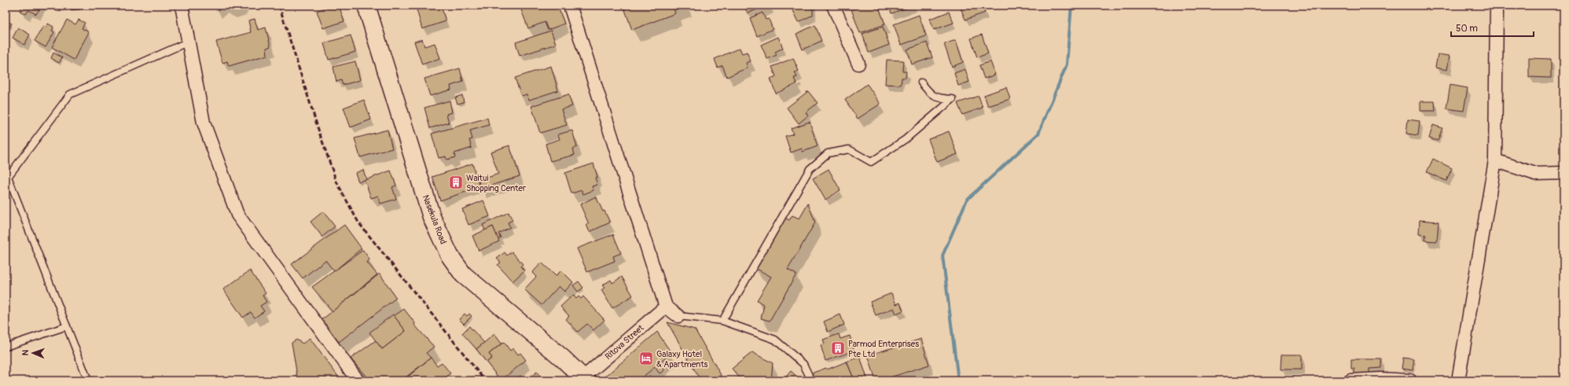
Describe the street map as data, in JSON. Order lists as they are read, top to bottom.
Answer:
{
  "streets": {
    "main road": ["Nasekula Road"],
    "street": ["Ritova Street"]
  },
  "crossings": [
    ["Nasekula Road", "Ritova Street"]
  ],
  "places": {
    "building": ["Waitui Shopping Center", "Parmod Enterprises Pte Ltd"],
    "hotel": ["Galaxy Hotel & Apartments"]
  },
  "scale_bar": "50 m",
  "north": "left"
}
